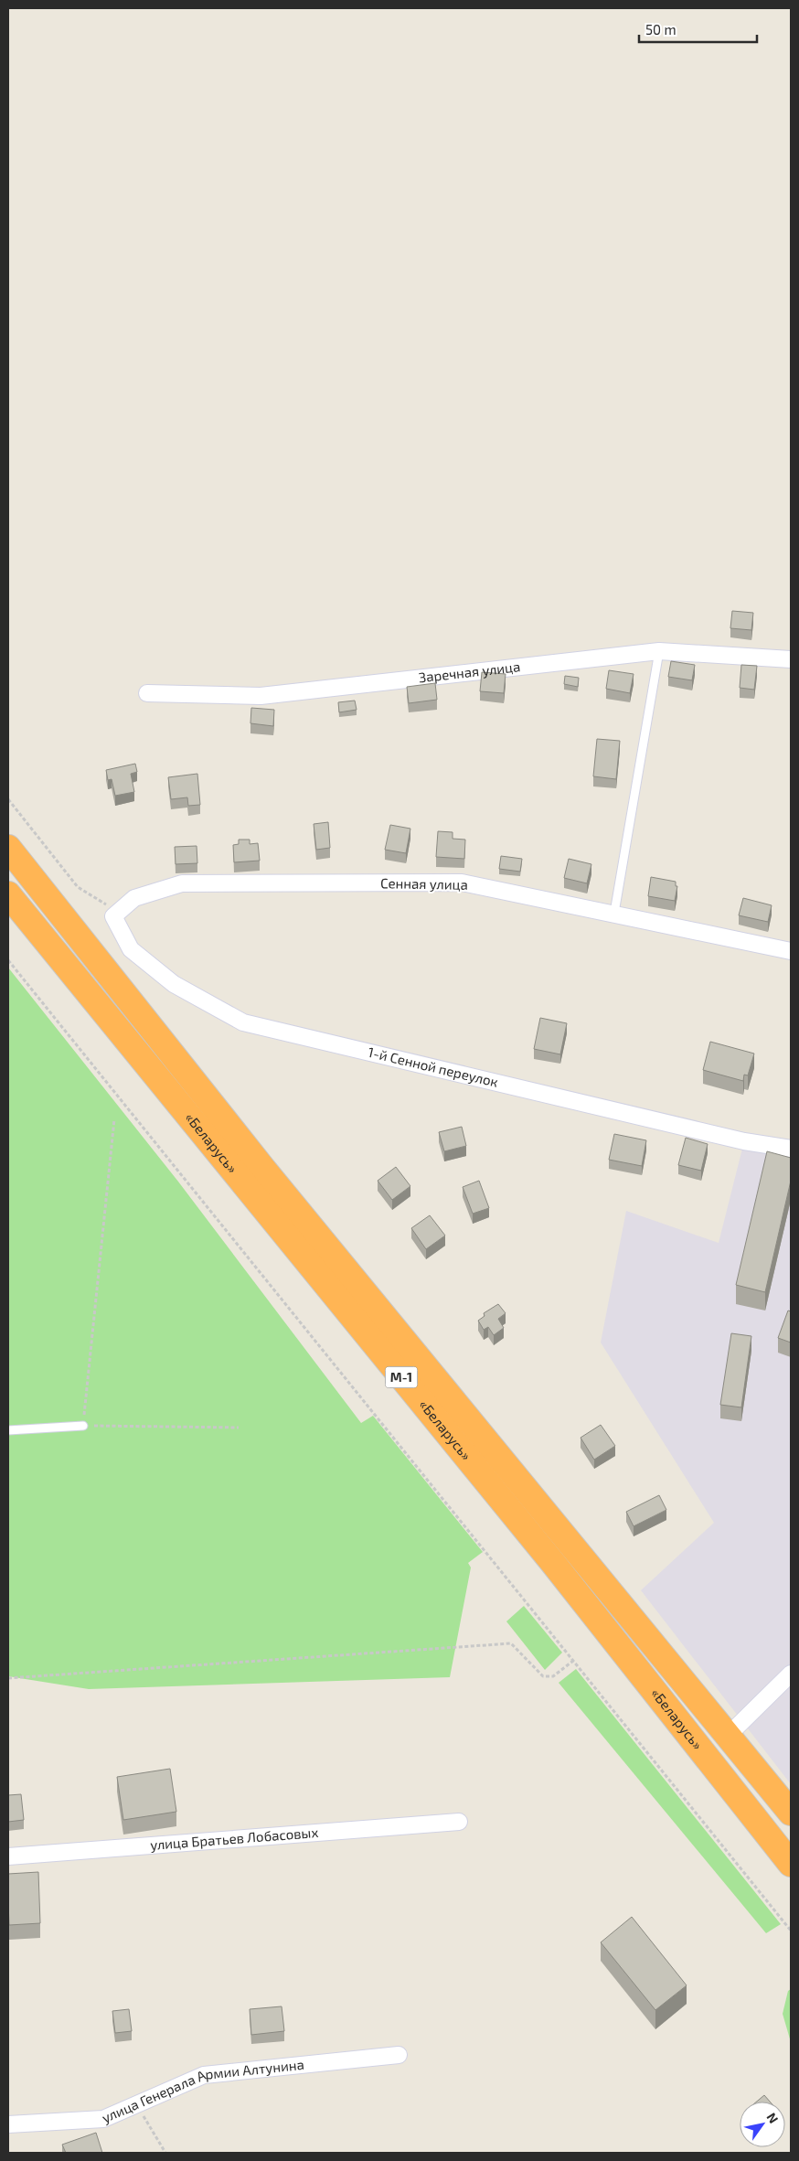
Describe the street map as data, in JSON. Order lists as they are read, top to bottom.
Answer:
{
  "streets": {
    "highway": ["«Беларусь»", "М-1"],
    "street": [
      "Заречная улица",
      "Сенная улица",
      "1-й Сенной переулок",
      "улица Братьев Лобасовых",
      "улица Генерала Армии Алтунина"
    ]
  },
  "crossings": [
    ["Сенная улица", "1-й Сенной переулок"]
  ],
  "scale_bar": "50 m",
  "north": "top right"
}
